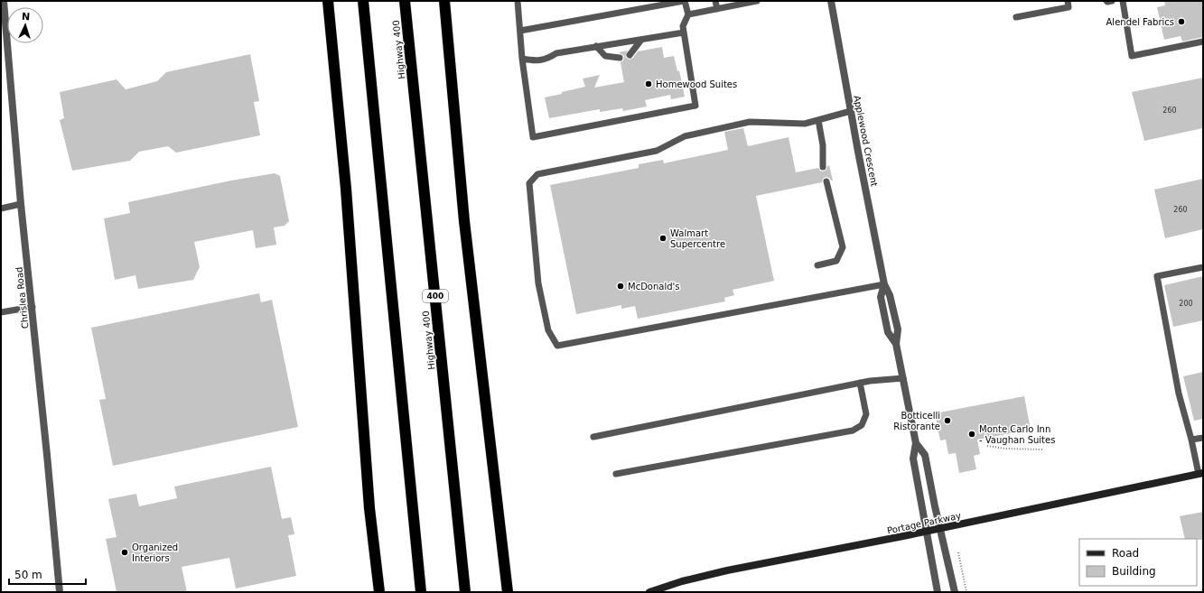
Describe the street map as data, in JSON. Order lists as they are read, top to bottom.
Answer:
{
  "streets": {
    "highway": ["Highway 400", "400"],
    "street": ["Applewood Crescent", "Chrislea Road", "Portage Parkway"]
  },
  "crossings": [
    ["Applewood Crescent", "Portage Parkway"]
  ],
  "places": [
    "Alendel Fabrics",
    "Homewood Suites",
    "Walmart Supercentre",
    "McDonald's",
    "Botticelli Ristorante",
    "Monte Carlo Inn - Vaughan Suites",
    "Organized Interiors"
  ],
  "house_numbers": ["260", "260", "200"],
  "legend": ["Road", "Building"],
  "scale_bar": "50 m",
  "north": "top"
}
